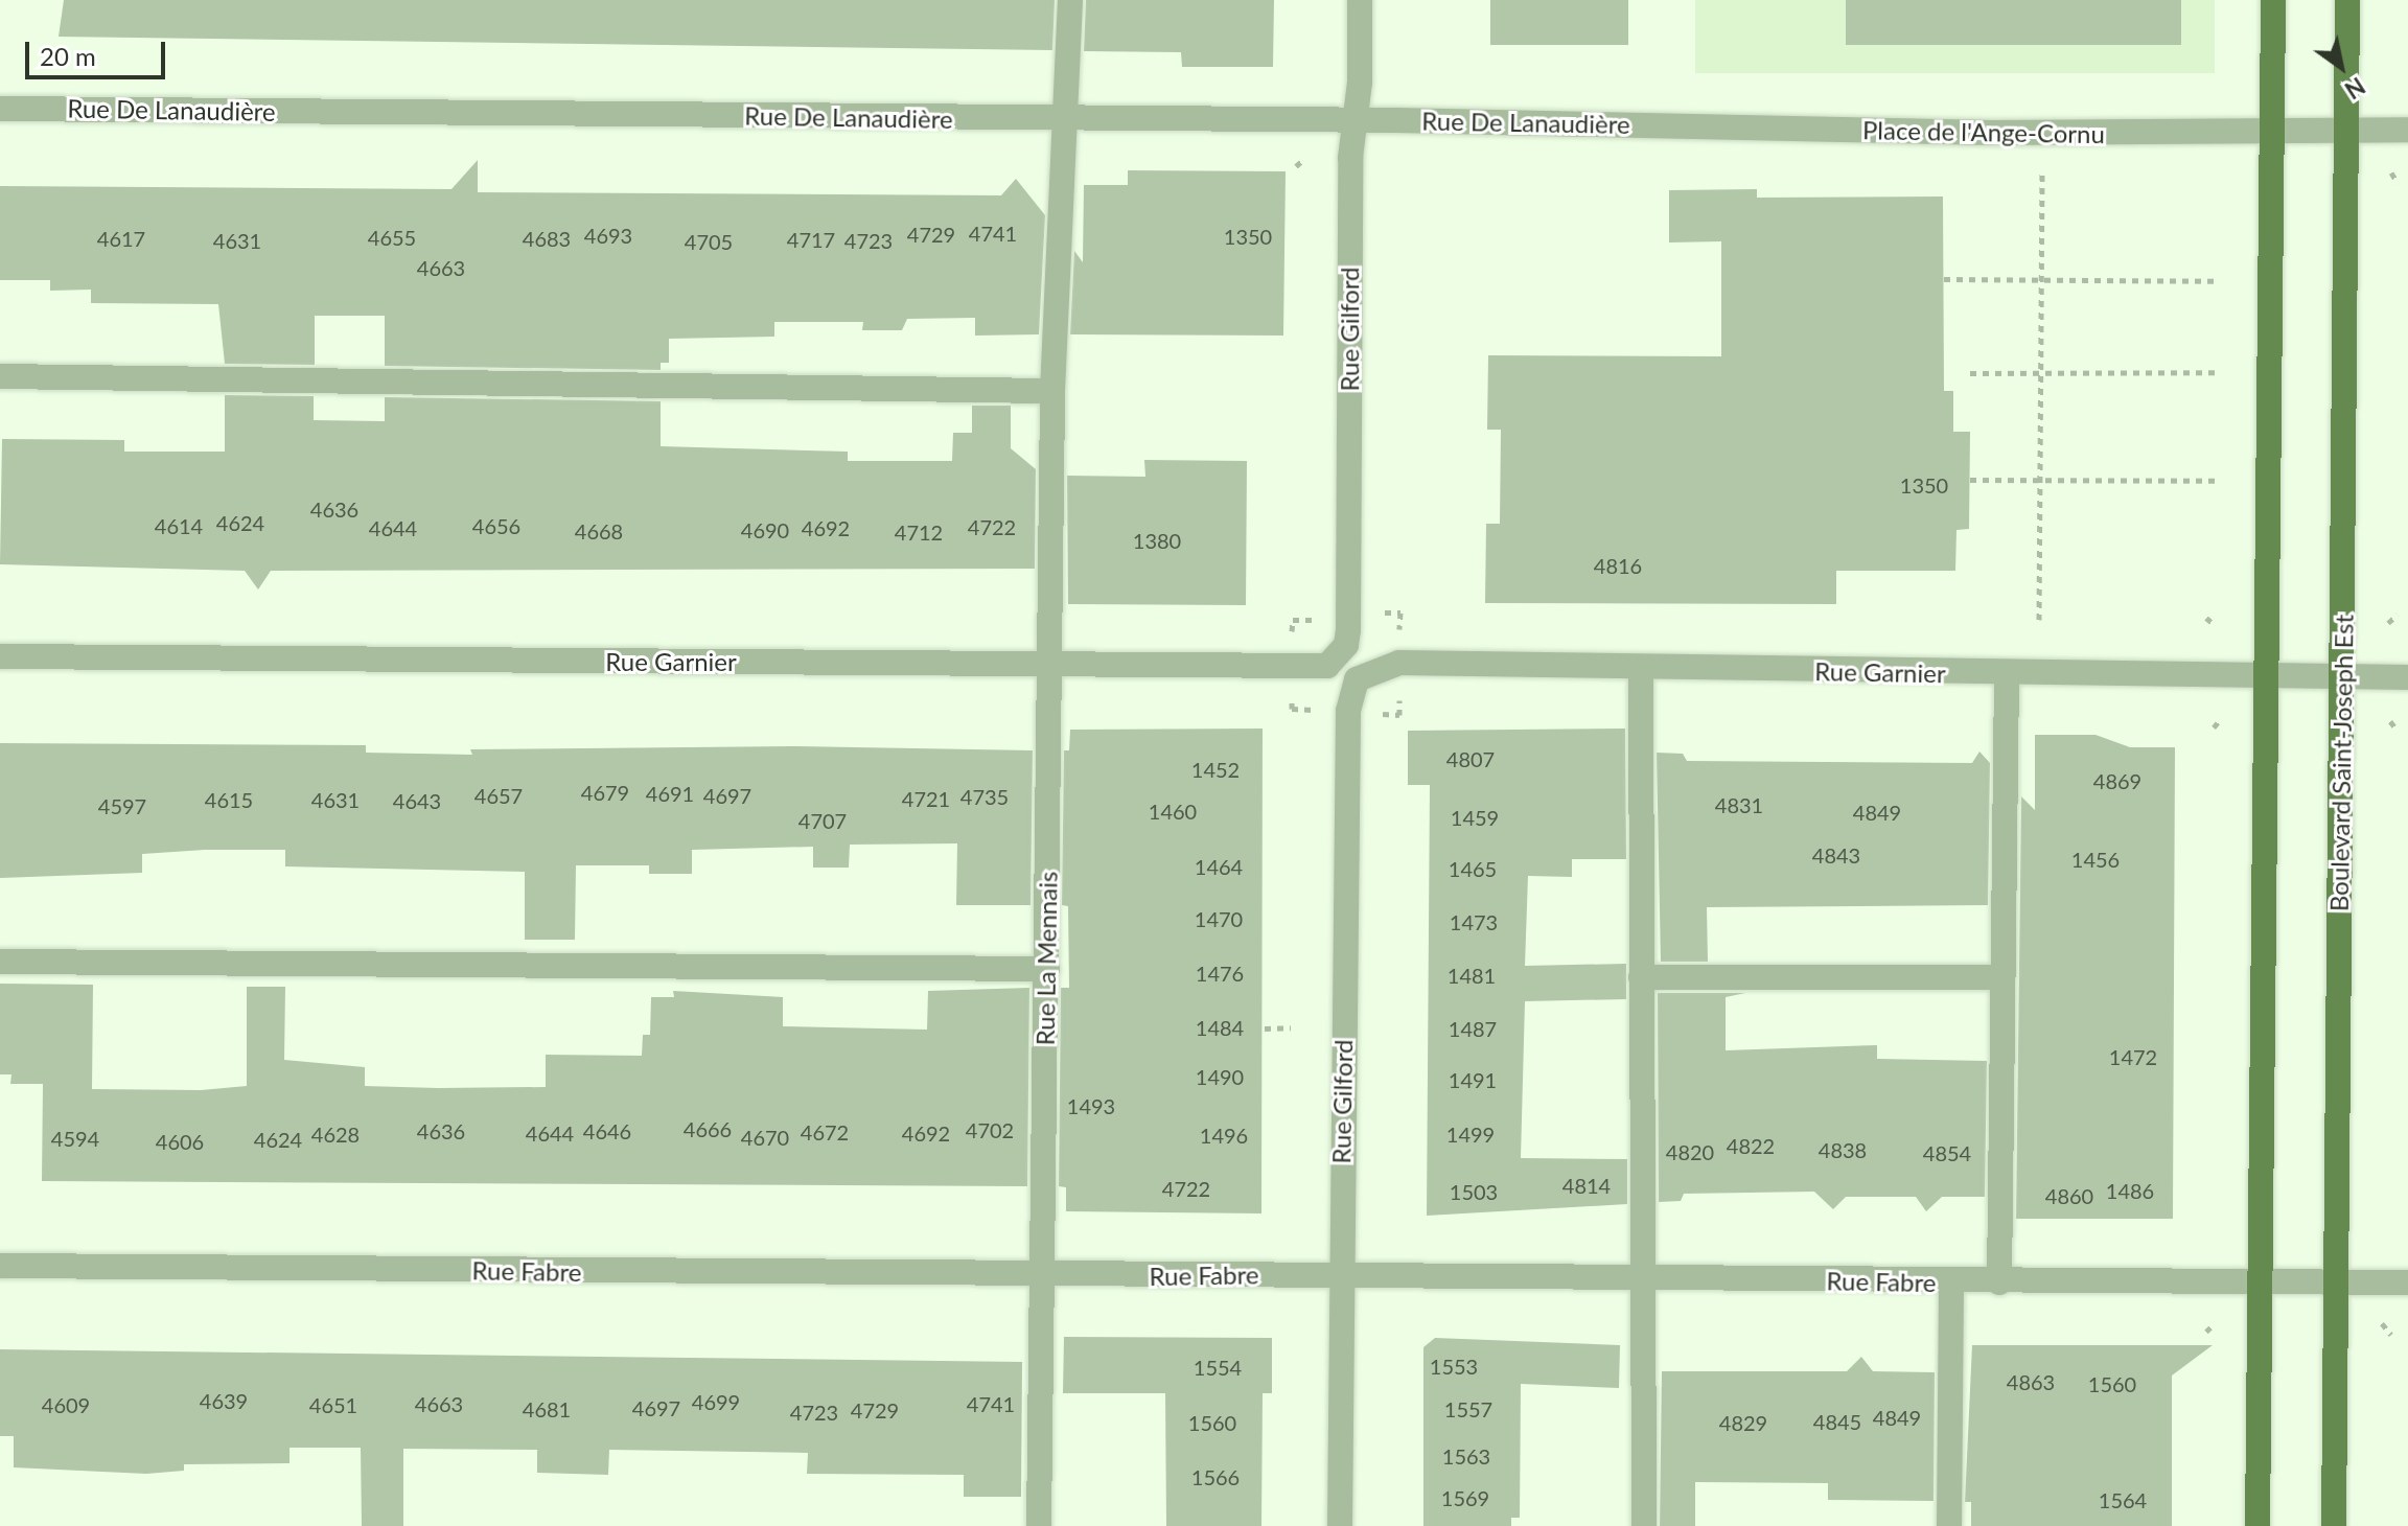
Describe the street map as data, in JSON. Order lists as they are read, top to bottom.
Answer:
{
  "streets": {
    "main road": ["Boulevard Saint-Joseph Est"],
    "street": [
      "Rue De Lanaudière",
      "Place de l'Ange-Cornu",
      "Rue Gilford",
      "Rue Garnier",
      "Rue La Mennais",
      "Rue Fabre"
    ]
  },
  "crossings": [
    ["Rue De Lanaudière", "Place de l'Ange-Cornu"],
    ["Rue De Lanaudière", "Rue Gilford"],
    ["Rue De Lanaudière", "Rue La Mennais"],
    ["Rue Gilford", "Rue Garnier"],
    ["Rue Gilford", "Rue Fabre"],
    ["Rue Garnier", "Boulevard Saint-Joseph Est"],
    ["Rue Garnier", "Rue La Mennais"],
    ["Boulevard Saint-Joseph Est", "Rue Fabre"],
    ["Rue La Mennais", "Rue Fabre"]
  ],
  "house_numbers": [
    "4741",
    "4729",
    "4693",
    "1350",
    "4655",
    "4617",
    "4683",
    "4717",
    "4631",
    "4723",
    "4705",
    "4663",
    "1350",
    "4636",
    "4624",
    "4614",
    "4656",
    "4722",
    "4644",
    "4692",
    "4690",
    "4668",
    "4712",
    "1380",
    "4816",
    "4807",
    "1452",
    "4869",
    "4679",
    "4691",
    "4657",
    "4697",
    "4735",
    "4721",
    "4615",
    "4631",
    "4643",
    "4831",
    "4597",
    "1460",
    "4849",
    "1459",
    "4707",
    "4843",
    "1456",
    "1464",
    "1465",
    "1470",
    "1473",
    "1476",
    "1481",
    "1484",
    "1487",
    "1472",
    "1490",
    "1491",
    "1493",
    "4666",
    "4702",
    "4636",
    "4646",
    "4672",
    "4644",
    "4692",
    "4628",
    "1499",
    "1496",
    "4670",
    "4594",
    "4624",
    "4606",
    "4822",
    "4838",
    "4820",
    "4854",
    "4814",
    "4722",
    "1486",
    "1503",
    "4860",
    "1553",
    "1554",
    "4863",
    "1560",
    "4639",
    "4699",
    "4663",
    "4741",
    "4609",
    "4651",
    "4697",
    "4681",
    "1557",
    "4729",
    "4723",
    "4849",
    "4845",
    "1560",
    "4829",
    "1563",
    "1566",
    "1569",
    "1564"
  ],
  "scale_bar": "20 m",
  "north": "bottom right"
}
